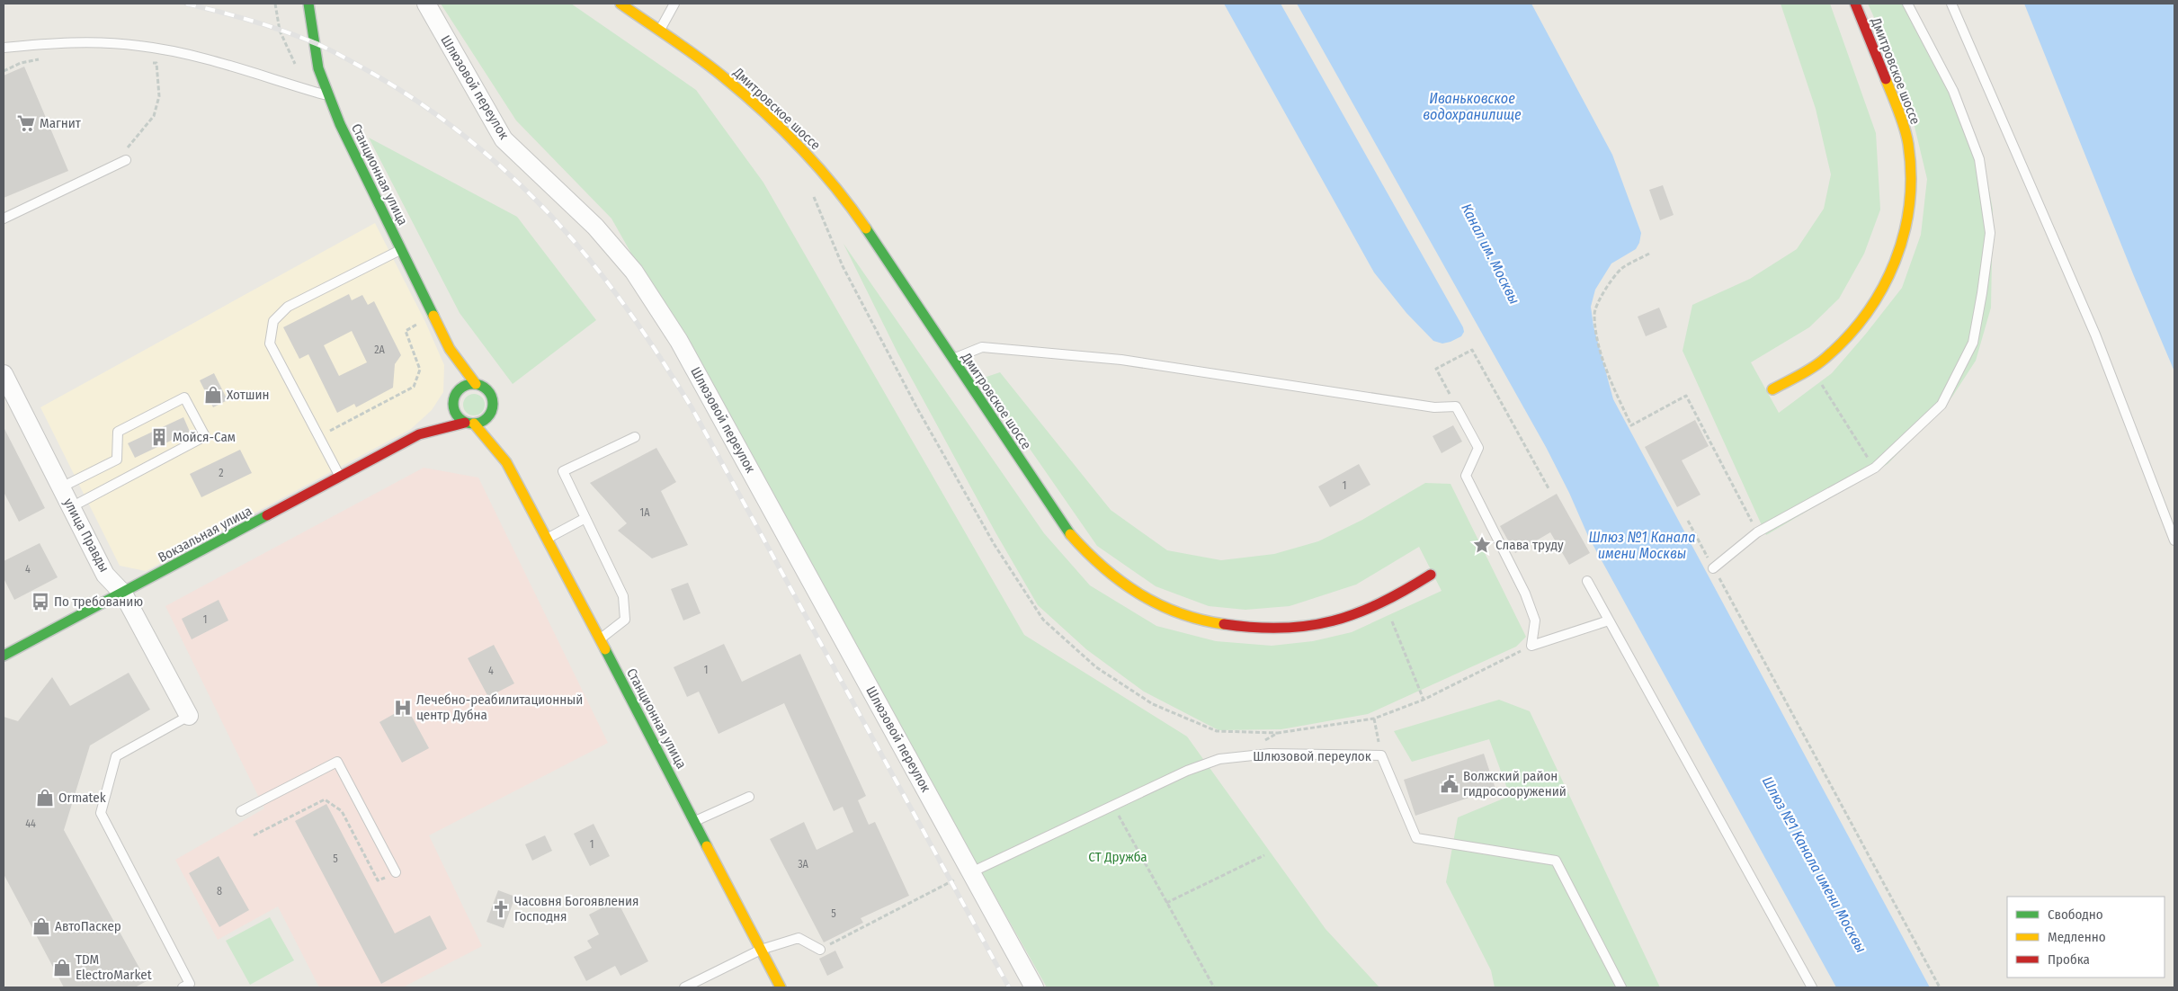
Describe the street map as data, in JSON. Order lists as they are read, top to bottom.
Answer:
{
  "streets": {
    "main road": ["Дмитровское шоссе", "Станционная улица", "Вокзальная улица"],
    "street": ["Шлюзовой переулок", "улица Правды"]
  },
  "crossings": [
    ["Станционная улица", "Вокзальная улица"],
    ["Вокзальная улица", "улица Правды"]
  ],
  "water": ["Иваньковское водохранилище", "Канал им. Москвы", "Шлюз №1 Канала имени Москвы"],
  "parks": ["СТ Дружба"],
  "places": {
    "supermarket": ["Магнит"],
    "shop": [
      "Хотшин",
      "Ormatek",
      "АвтоПаскер",
      "TDM ElectroMarket"
    ],
    "building": ["Мойся-Сам"],
    "place": ["Слава труду"],
    "bus stop": ["По требованию"],
    "hospital": ["Лечебно-реабилитационный центр Дубна"],
    "public building": ["Волжский район гидросооружений"],
    "church": ["Часовня Богоявления Господня"]
  },
  "house_numbers": [
    "2А",
    "2",
    "1",
    "1А",
    "4",
    "1",
    "1",
    "4",
    "44",
    "1",
    "5",
    "3А",
    "8",
    "5"
  ],
  "legend": ["Свободно", "Медленно", "Пробка"]
}
